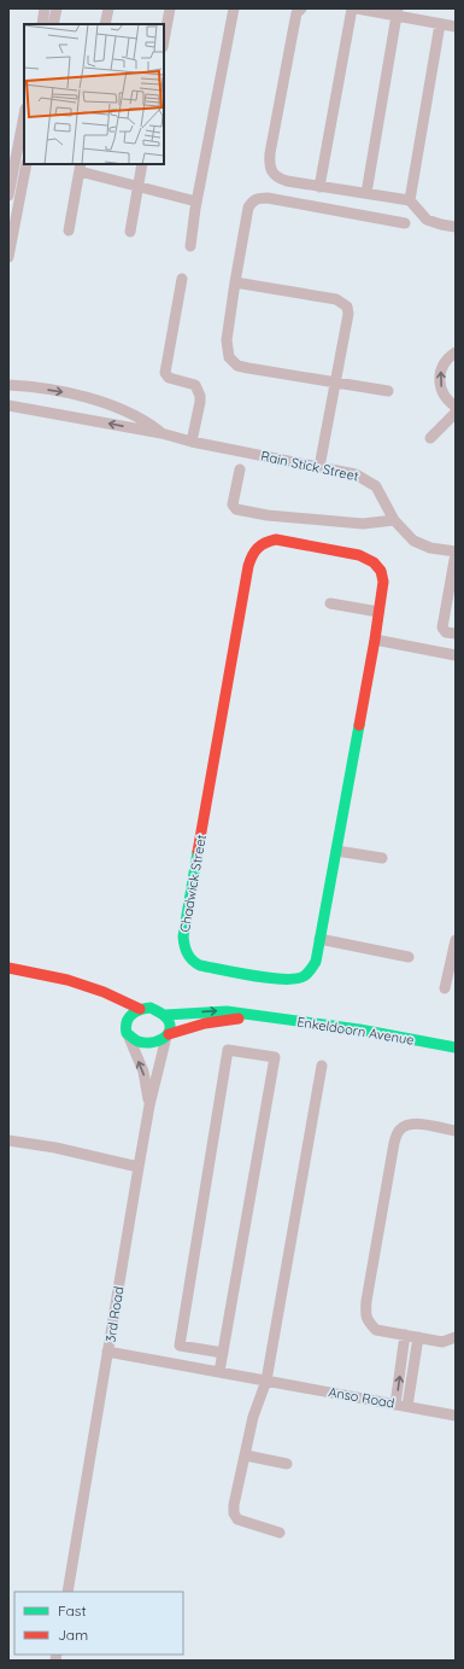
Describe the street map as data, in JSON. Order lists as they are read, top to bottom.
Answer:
{
  "streets": {
    "street": [
      "Rain Stick Street",
      "Chadwick Street",
      "Enkeldoorn Avenue",
      "3rd Road",
      "Anso Road"
    ]
  },
  "crossings": [
    ["Enkeldoorn Avenue", "3rd Road"],
    ["3rd Road", "Anso Road"]
  ],
  "legend": ["Fast", "Jam"]
}
